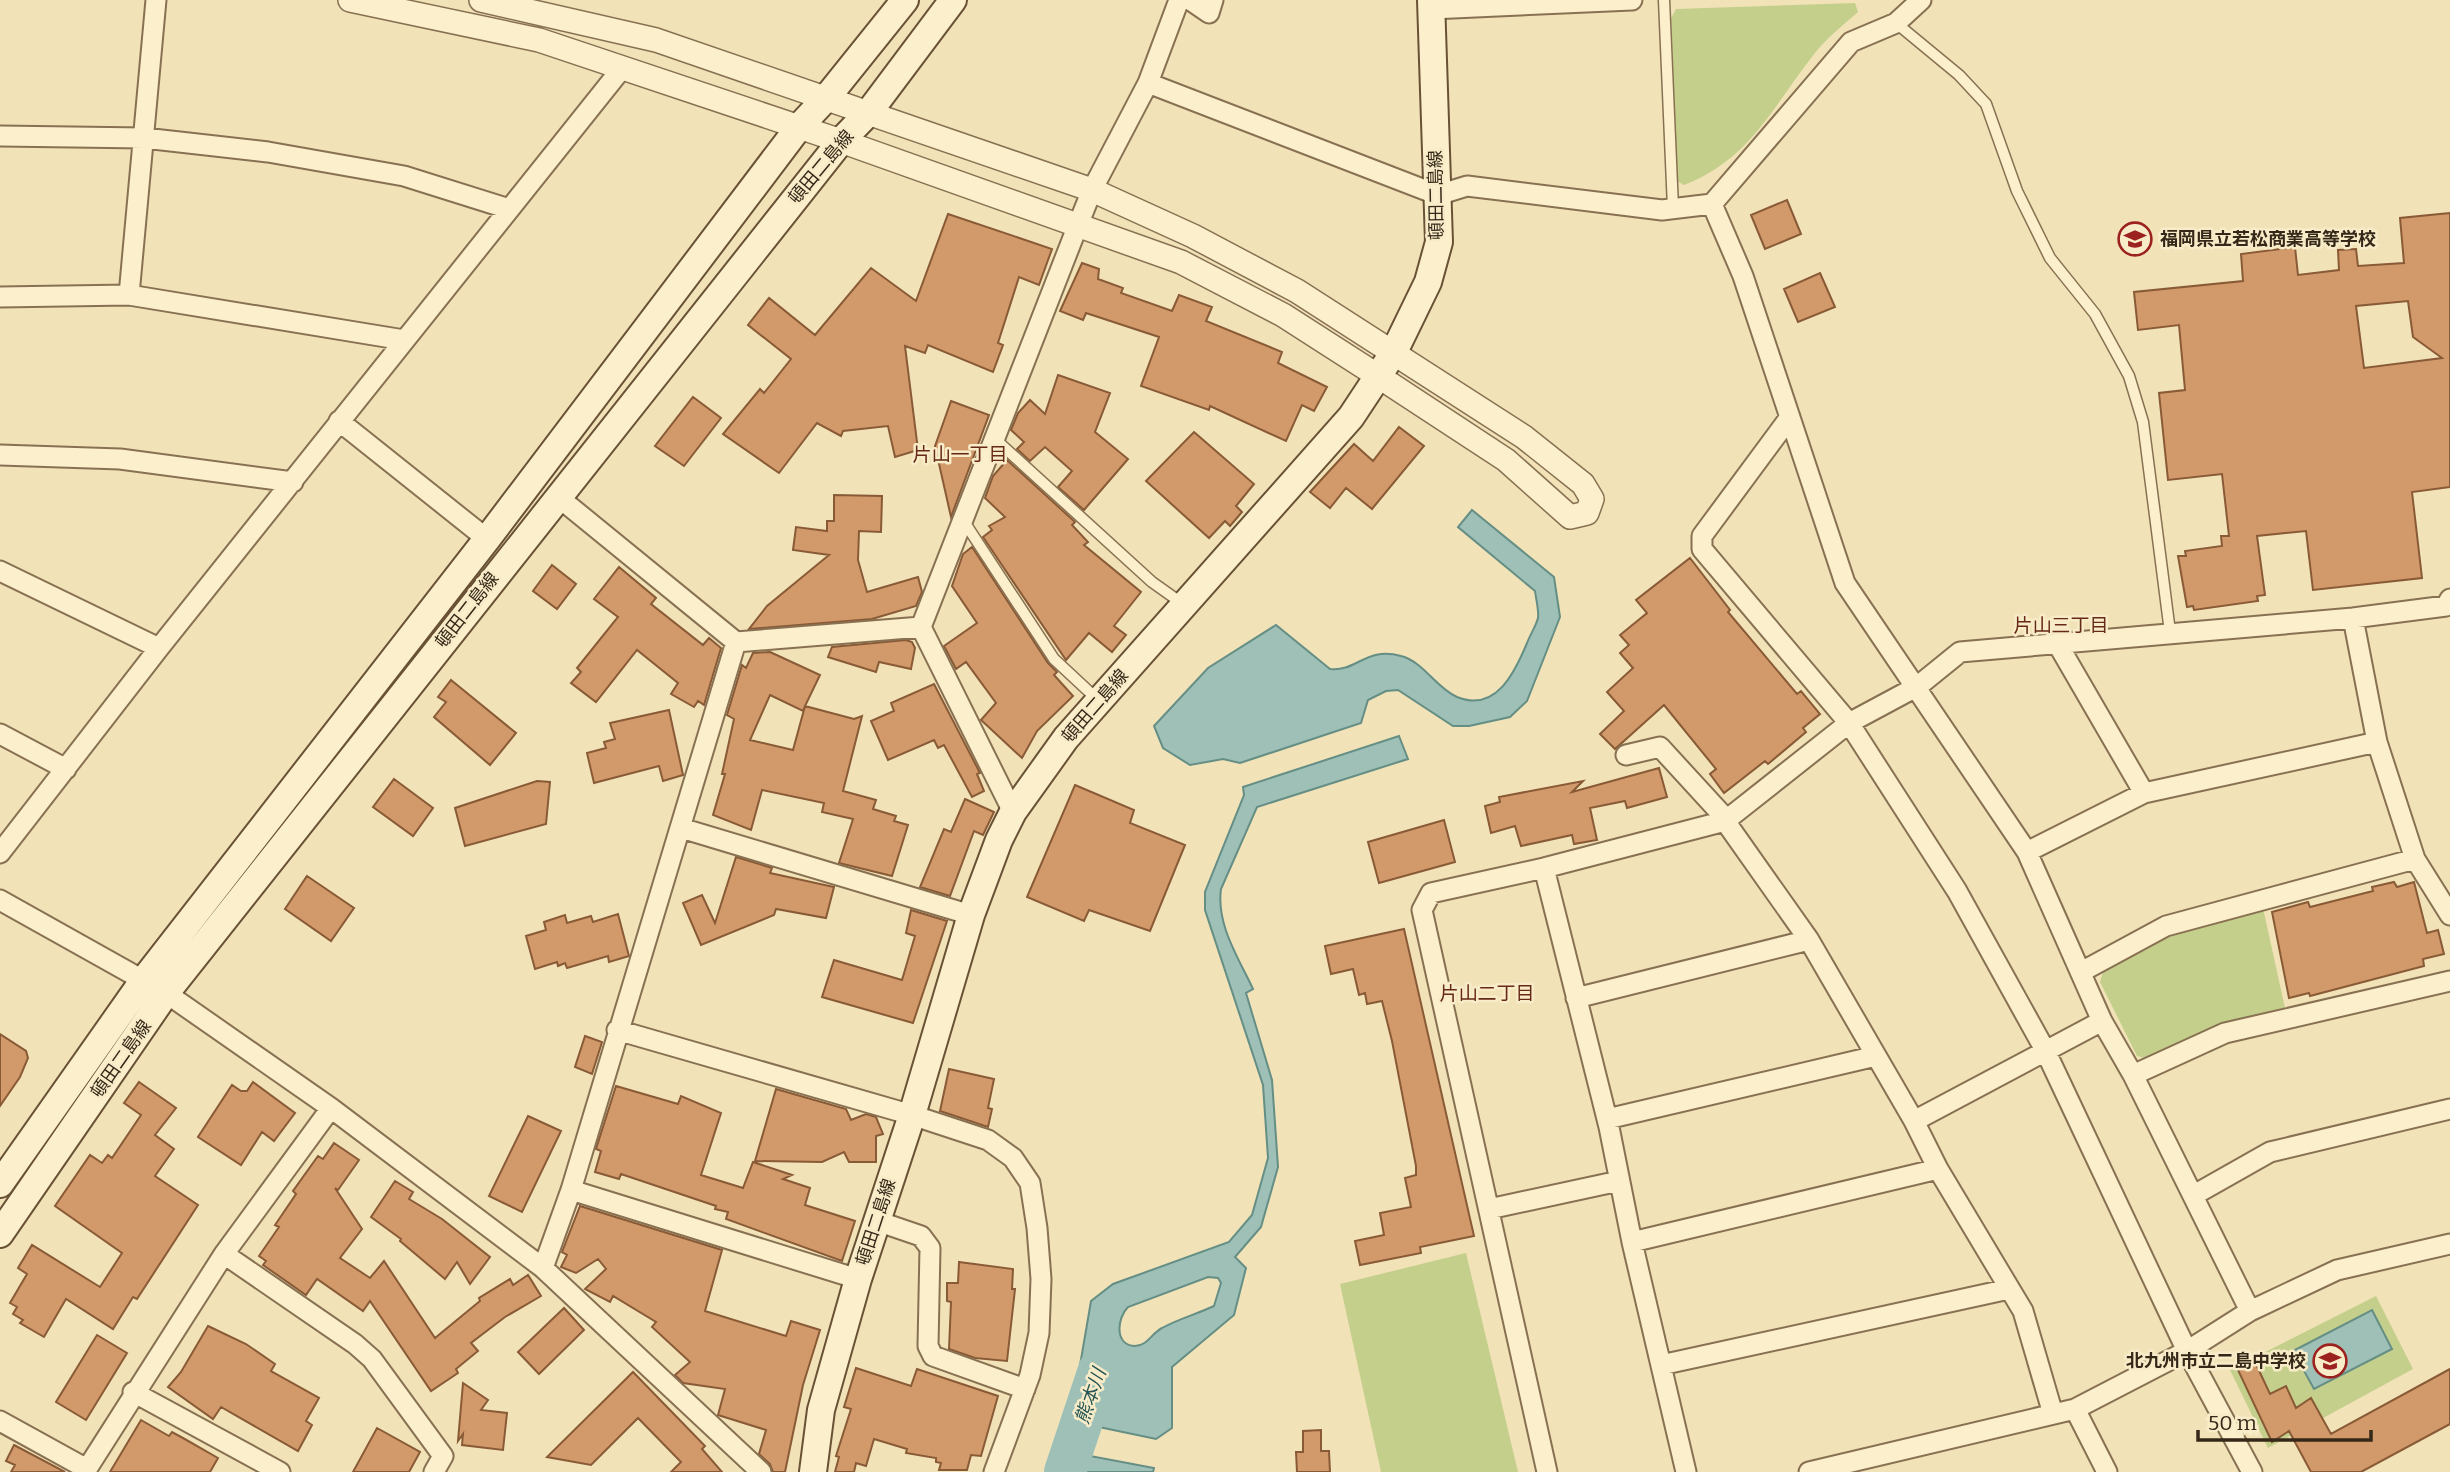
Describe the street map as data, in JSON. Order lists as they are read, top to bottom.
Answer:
{
  "streets": {
    "main road": ["頓田二島線"]
  },
  "districts": ["片山一丁目", "片山三丁目", "片山二丁目"],
  "water": ["熊本川"],
  "places": {
    "school or university": ["福岡県立若松商業高等学校", "北九州市立二島中学校"]
  },
  "scale_bar": "50 m"
}
